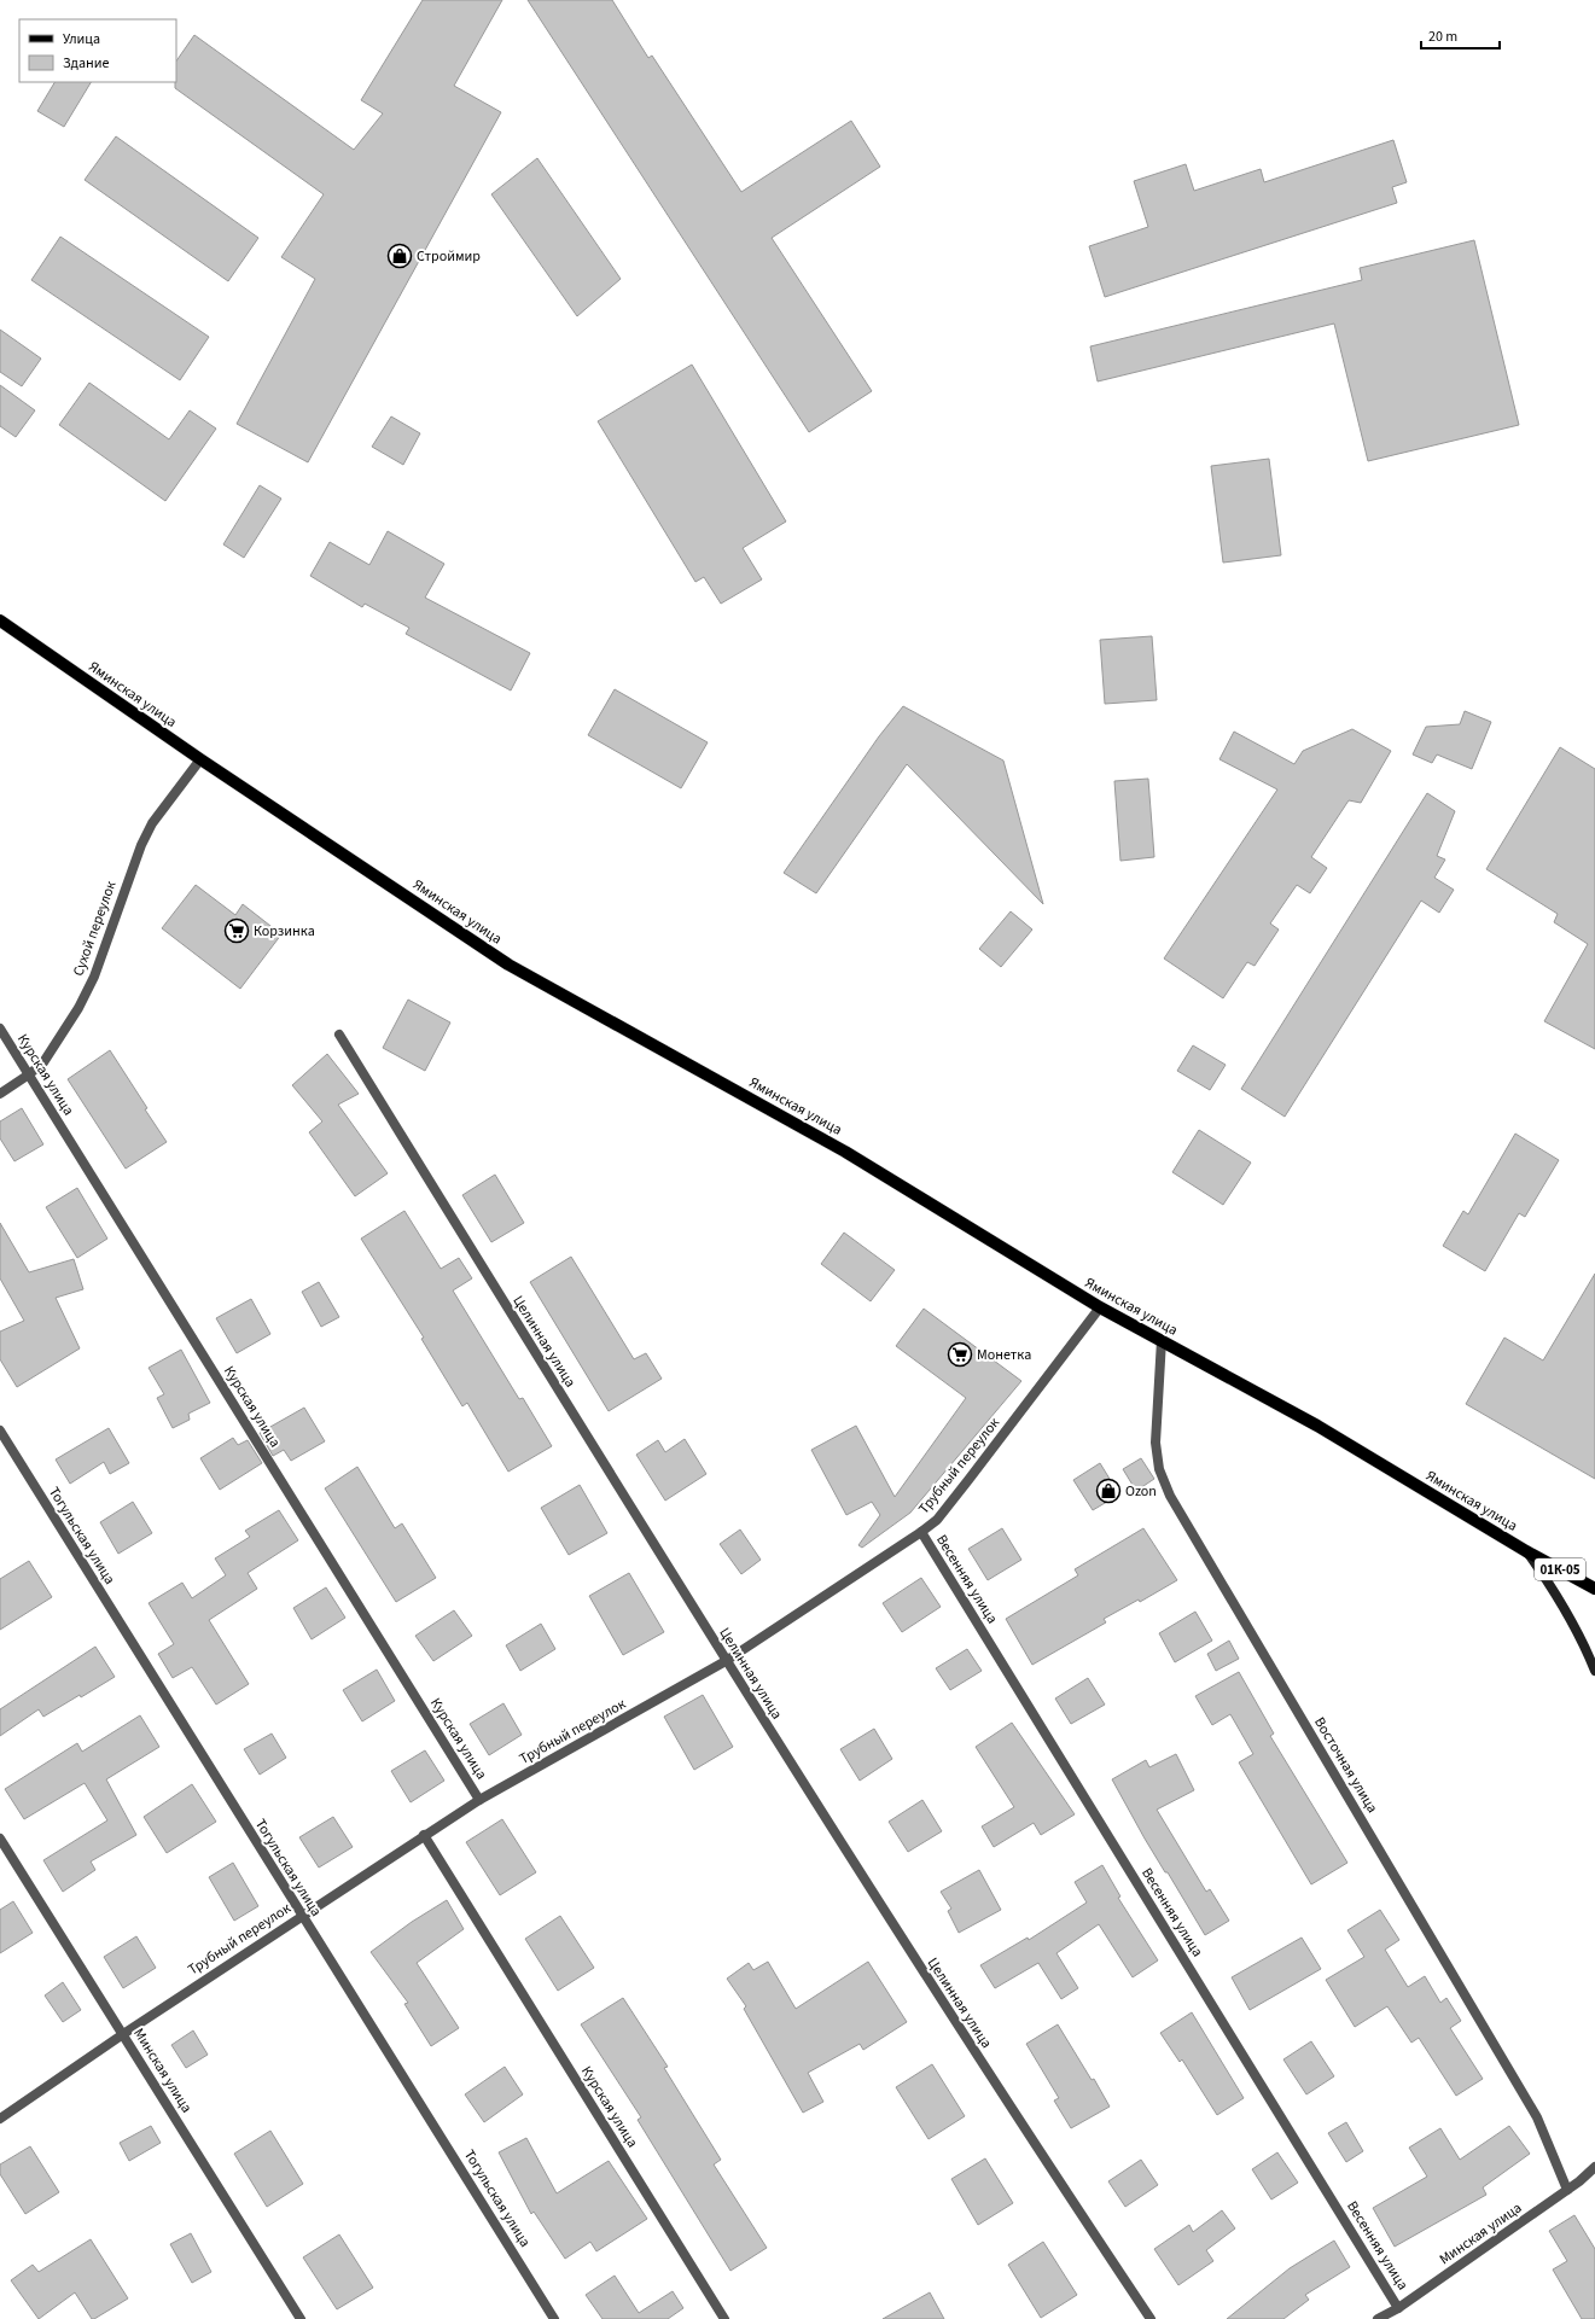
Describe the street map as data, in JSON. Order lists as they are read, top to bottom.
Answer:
{
  "streets": {
    "main road": ["Яминская улица", "01К-05"],
    "street": [
      "Сухой переулок",
      "Курская улица",
      "Целинная улица",
      "Трубный переулок",
      "Тогульская улица",
      "Весенняя улица",
      "Восточная улица",
      "Минская улица"
    ]
  },
  "crossings": [
    ["Яминская улица", "Сухой переулок"],
    ["Яминская улица", "Трубный переулок"],
    ["Яминская улица", "Восточная улица"],
    ["Сухой переулок", "Курская улица"],
    ["Курская улица", "Трубный переулок"],
    ["Целинная улица", "Трубный переулок"],
    ["Трубный переулок", "Тогульская улица"],
    ["Трубный переулок", "Весенняя улица"],
    ["Трубный переулок", "Минская улица"],
    ["Весенняя улица", "Минская улица"],
    ["Восточная улица", "Минская улица"]
  ],
  "places": {
    "shop": ["Строймир", "Ozon"],
    "supermarket": ["Корзинка", "Монетка"]
  },
  "legend": ["Улица", "Здание"],
  "scale_bar": "20 m"
}
